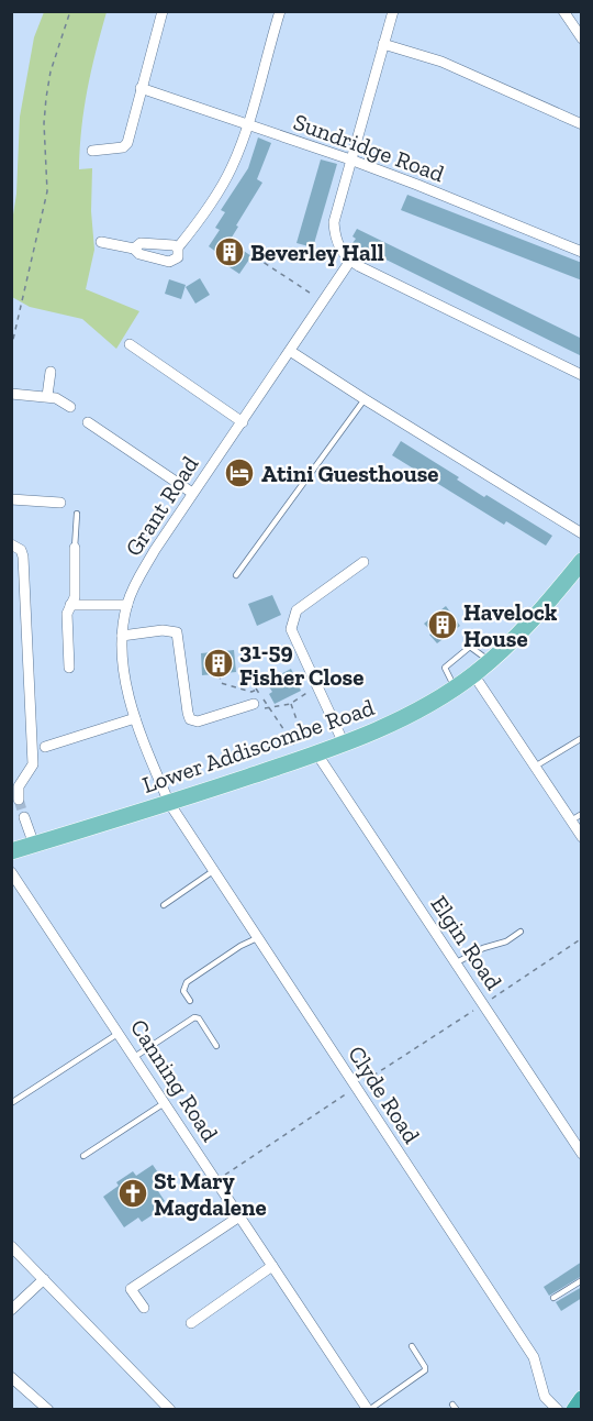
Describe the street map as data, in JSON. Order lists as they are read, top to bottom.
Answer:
{
  "streets": {
    "main road": ["Lower Addiscombe Road"],
    "street": [
      "Sundridge Road",
      "Grant Road",
      "Elgin Road",
      "Canning Road",
      "Clyde Road"
    ]
  },
  "crossings": [
    ["Grant Road", "Lower Addiscombe Road"],
    ["Grant Road", "Clyde Road"],
    ["Lower Addiscombe Road", "Elgin Road"],
    ["Lower Addiscombe Road", "Clyde Road"]
  ],
  "places": {
    "building": ["Beverley Hall", "Havelock House", "31-59 Fisher Close"],
    "hotel": ["Atini Guesthouse"],
    "church": ["St Mary Magdalene"]
  }
}
